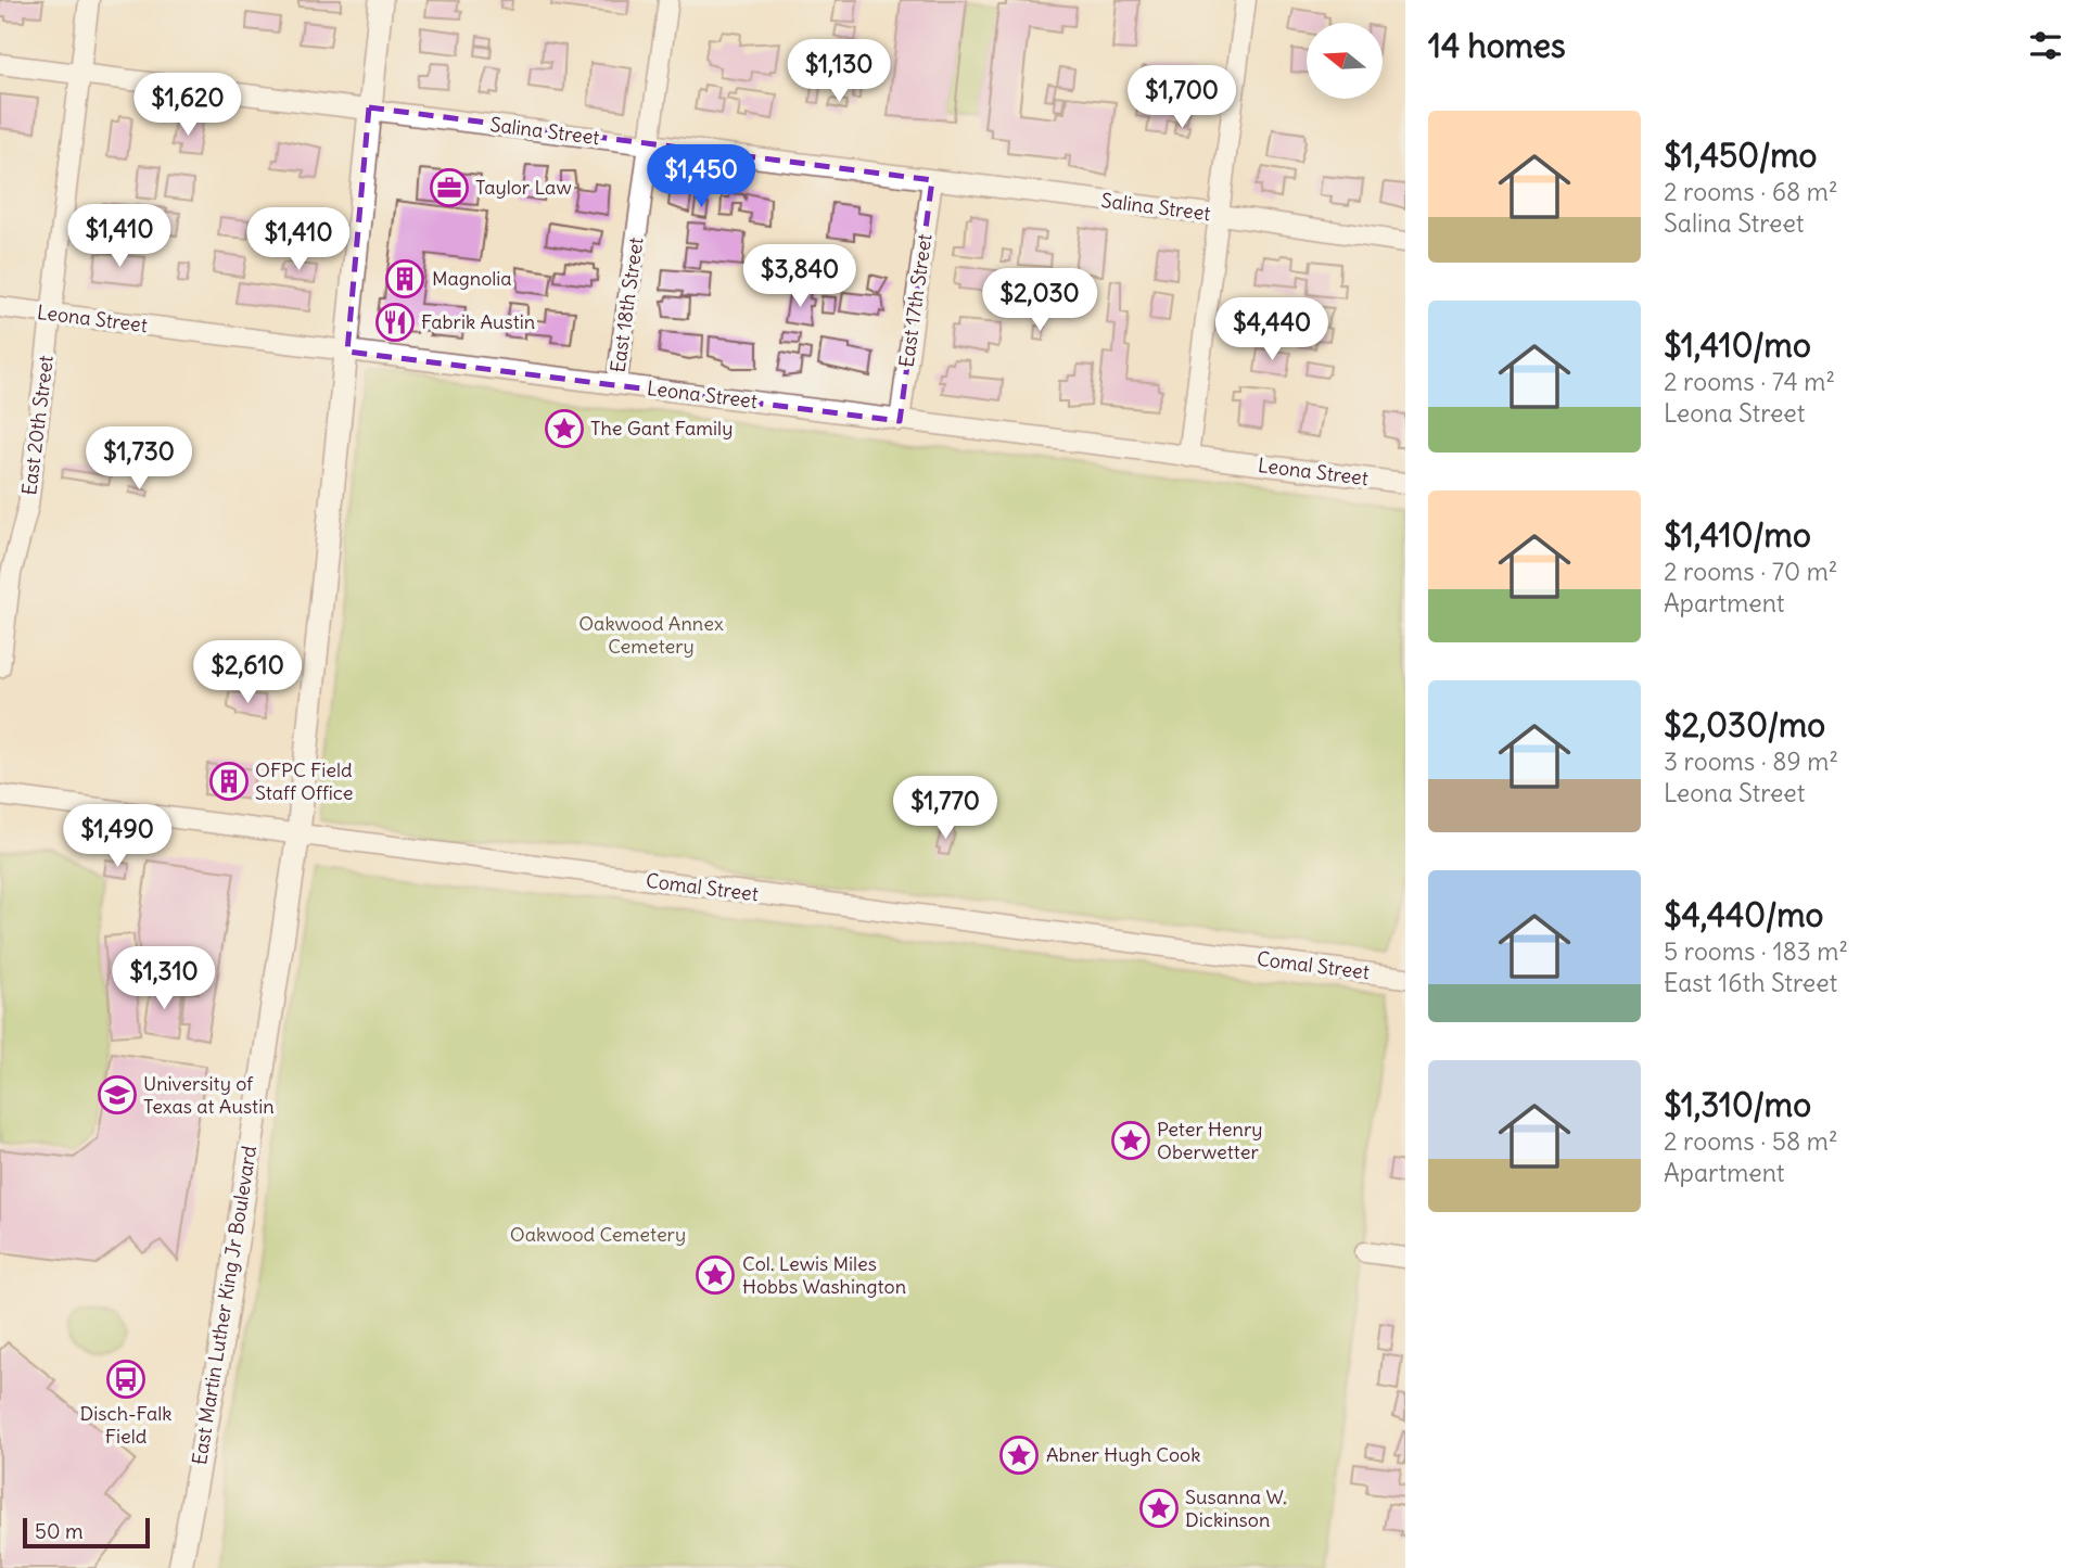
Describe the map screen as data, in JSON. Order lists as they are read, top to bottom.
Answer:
{
  "streets": {
    "main road": ["East Martin Luther King Jr Boulevard"],
    "street": [
      "Salina Street",
      "East 17th Street",
      "East 18th Street",
      "Leona Street",
      "East 20th Street",
      "Comal Street"
    ]
  },
  "crossings": [
    ["Salina Street", "East 17th Street"],
    ["Salina Street", "East 18th Street"],
    ["Salina Street", "East 20th Street"],
    ["Salina Street", "East Martin Luther King Jr Boulevard"],
    ["East 17th Street", "Leona Street"],
    ["East 18th Street", "Leona Street"],
    ["Leona Street", "East 20th Street"],
    ["Leona Street", "East Martin Luther King Jr Boulevard"],
    ["Comal Street", "East Martin Luther King Jr Boulevard"]
  ],
  "parks": ["Oakwood Annex Cemetery", "Oakwood Cemetery"],
  "places": {
    "office": ["Taylor Law"],
    "building": ["Magnolia", "OFPC Field Staff Office"],
    "restaurant": ["Fabrik Austin"],
    "place": [
      "The Gant Family",
      "Peter Henry Oberwetter",
      "Col. Lewis Miles Hobbs Washington",
      "Abner Hugh Cook",
      "Susanna W. Dickinson"
    ],
    "school or university": ["University of Texas at Austin"],
    "bus stop": ["Disch-Falk Field"]
  },
  "scale_bar": "50 m",
  "north": "left",
  "page": {
    "heading": "14 homes",
    "price": [
      "$1,130",
      "$1,700",
      "$1,620",
      "$1,450",
      "$1,410",
      "$1,410",
      "$3,840",
      "$2,030",
      "$4,440",
      "$1,730",
      "$2,610",
      "$1,770",
      "$1,490",
      "$1,310"
    ],
    "list": [
      {
        "name": "$1,450/mo",
        "note": "2 rooms · 68 m² · Salina Street"
      },
      {
        "name": "$1,410/mo",
        "note": "2 rooms · 74 m² · Leona Street"
      },
      {
        "name": "$1,410/mo",
        "note": "2 rooms · 70 m² · Apartment"
      },
      {
        "name": "$2,030/mo",
        "note": "3 rooms · 89 m² · Leona Street"
      },
      {
        "name": "$4,440/mo",
        "note": "5 rooms · 183 m² · East 16th Street"
      },
      {
        "name": "$1,310/mo",
        "note": "2 rooms · 58 m² · Apartment"
      }
    ],
    "scale": "50 m"
  }
}
